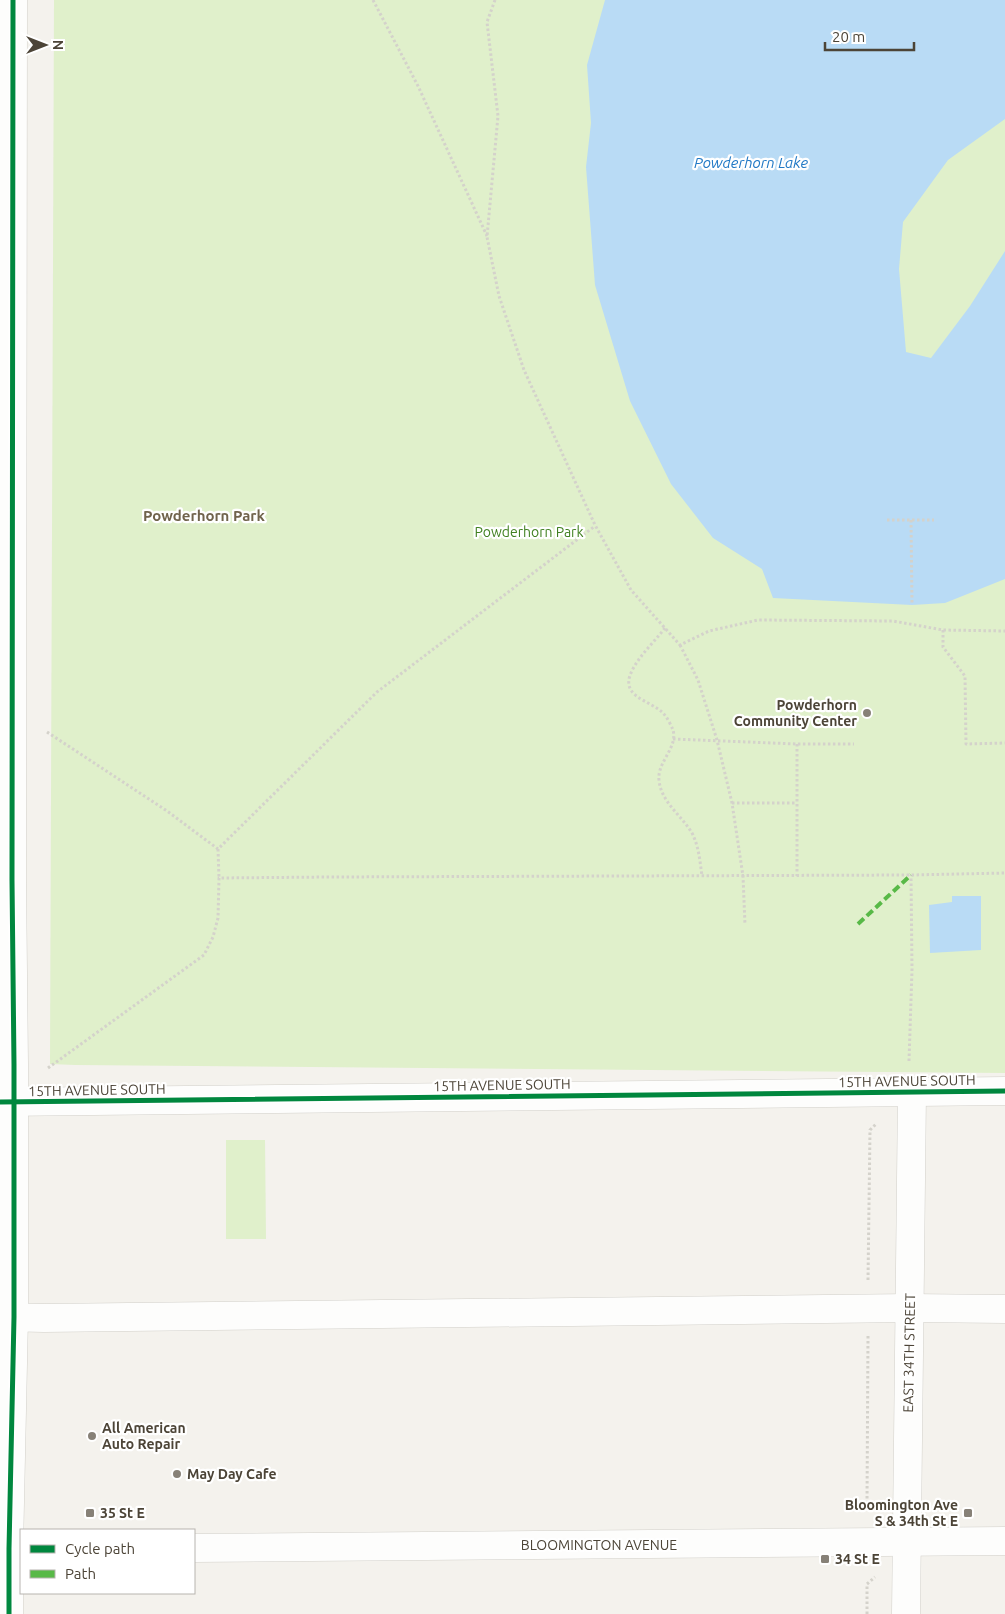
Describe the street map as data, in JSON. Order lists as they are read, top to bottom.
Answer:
{
  "streets": {
    "street": ["15TH AVENUE SOUTH", "EAST 34TH STREET", "BLOOMINGTON AVENUE"]
  },
  "crossings": [
    ["15TH AVENUE SOUTH", "EAST 34TH STREET"],
    ["EAST 34TH STREET", "BLOOMINGTON AVENUE"]
  ],
  "districts": ["Powderhorn Park"],
  "water": ["Powderhorn Lake"],
  "parks": ["Powderhorn Park"],
  "places": {
    "other": ["Powderhorn Community Center", "All American Auto Repair", "May Day Cafe"],
    "transit": ["35 St E", "Bloomington Ave S & 34th St E", "34 St E"]
  },
  "legend": ["Cycle path", "Path"],
  "scale_bar": "20 m",
  "north": "right"
}
